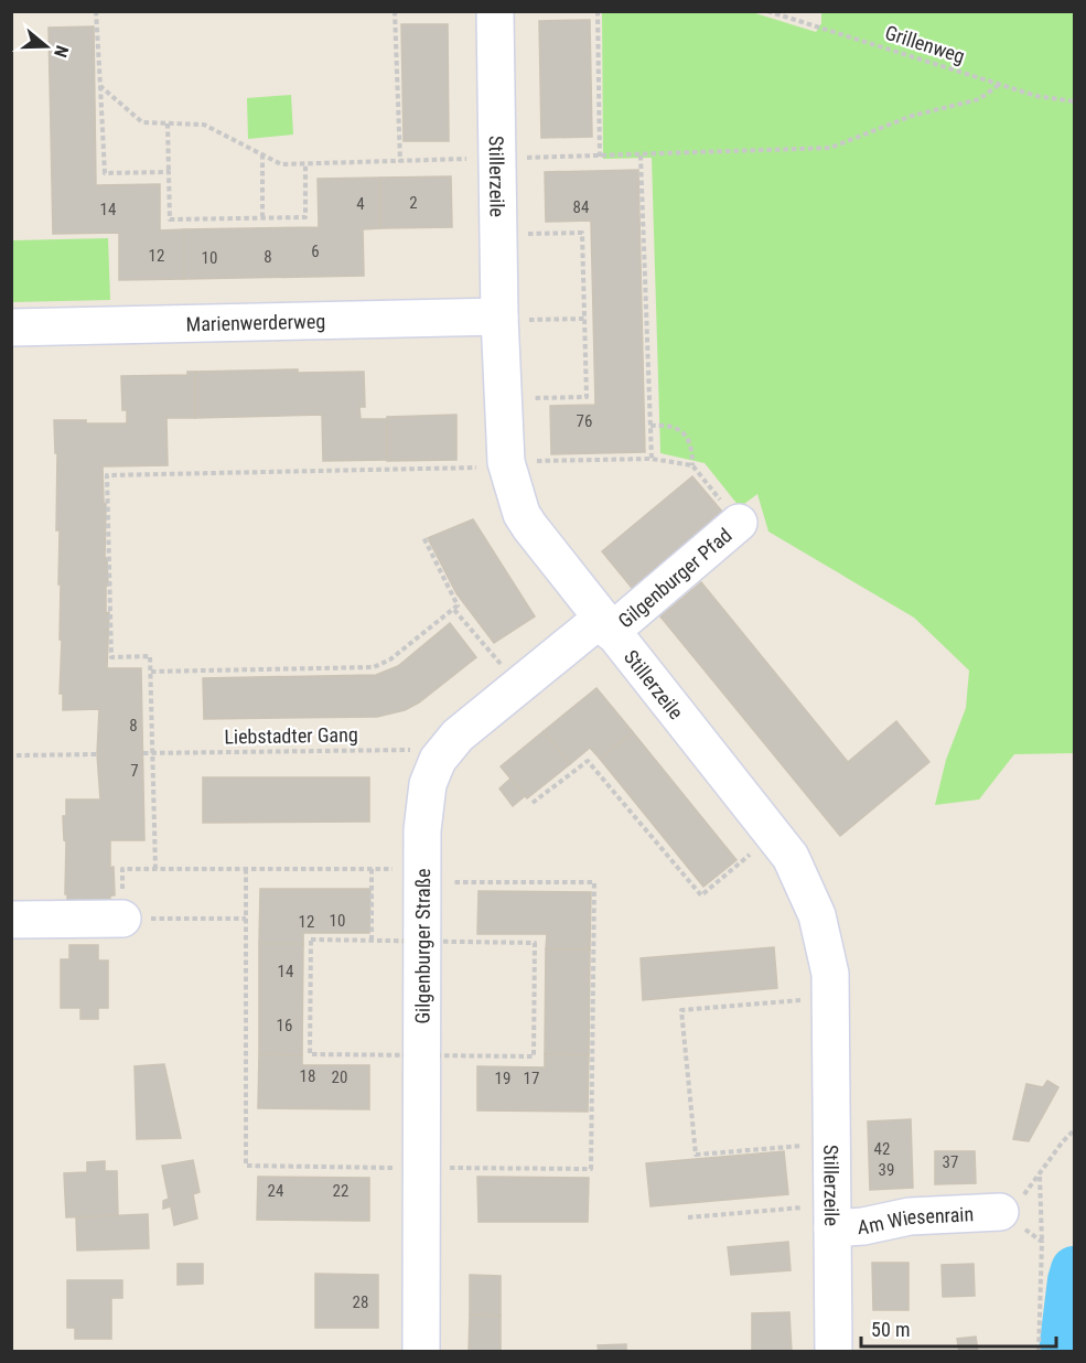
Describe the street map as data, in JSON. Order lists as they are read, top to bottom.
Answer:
{
  "streets": {
    "street": [
      "Stillerzeile",
      "Marienwerderweg",
      "Gilgenburger Pfad",
      "Gilgenburger Straße",
      "Am Wiesenrain"
    ],
    "path": ["Grillenweg", "Liebstadter Gang"]
  },
  "crossings": [
    ["Stillerzeile", "Marienwerderweg"],
    ["Stillerzeile", "Gilgenburger Pfad"],
    ["Stillerzeile", "Gilgenburger Straße"],
    ["Stillerzeile", "Am Wiesenrain"],
    ["Gilgenburger Pfad", "Gilgenburger Straße"],
    ["Liebstadter Gang", "Gilgenburger Straße"]
  ],
  "house_numbers": [
    "2",
    "4",
    "84",
    "14",
    "6",
    "12",
    "8",
    "10",
    "76",
    "8",
    "7",
    "10",
    "12",
    "14",
    "16",
    "18",
    "20",
    "19",
    "17",
    "42",
    "37",
    "39",
    "24",
    "22",
    "28"
  ],
  "scale_bar": "50 m",
  "north": "right"
}
